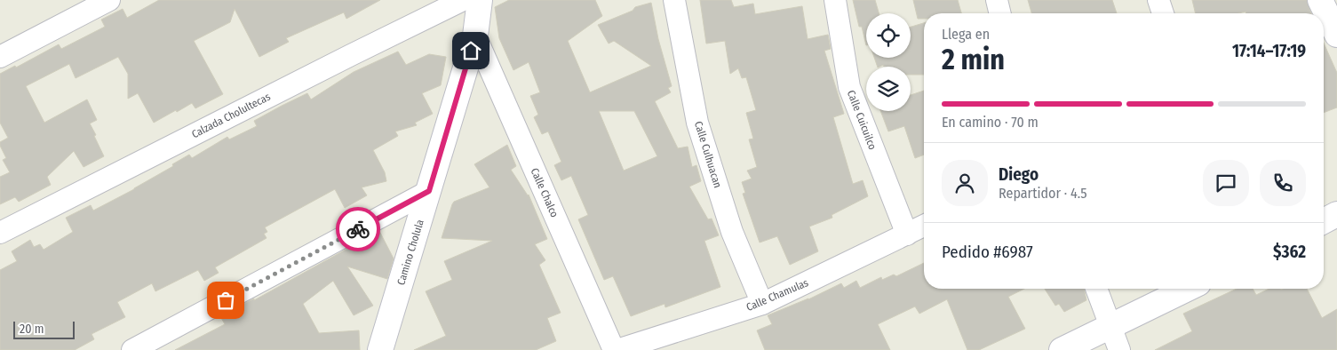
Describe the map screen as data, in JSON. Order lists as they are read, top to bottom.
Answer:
{
  "streets": {
    "street": [
      "Calzada Cholultecas",
      "Calle Cuicuilco",
      "Calle Culhuacan",
      "Calle Chalco",
      "Camino Cholula",
      "Calle Chamulas"
    ]
  },
  "crossings": [
    ["Calle Cuicuilco", "Calle Chamulas"],
    ["Calle Culhuacan", "Calle Chamulas"],
    ["Calle Chalco", "Camino Cholula"]
  ],
  "scale_bar": "20 m",
  "page": {
    "heading": ["2 min", "Llega en", "17:14–17:19"],
    "panel": [
      "Diego",
      "Repartidor · 4.5",
      "Pedido #6987",
      "$362"
    ],
    "bar": "En camino · 70 m",
    "scale": "20 m"
  }
}
